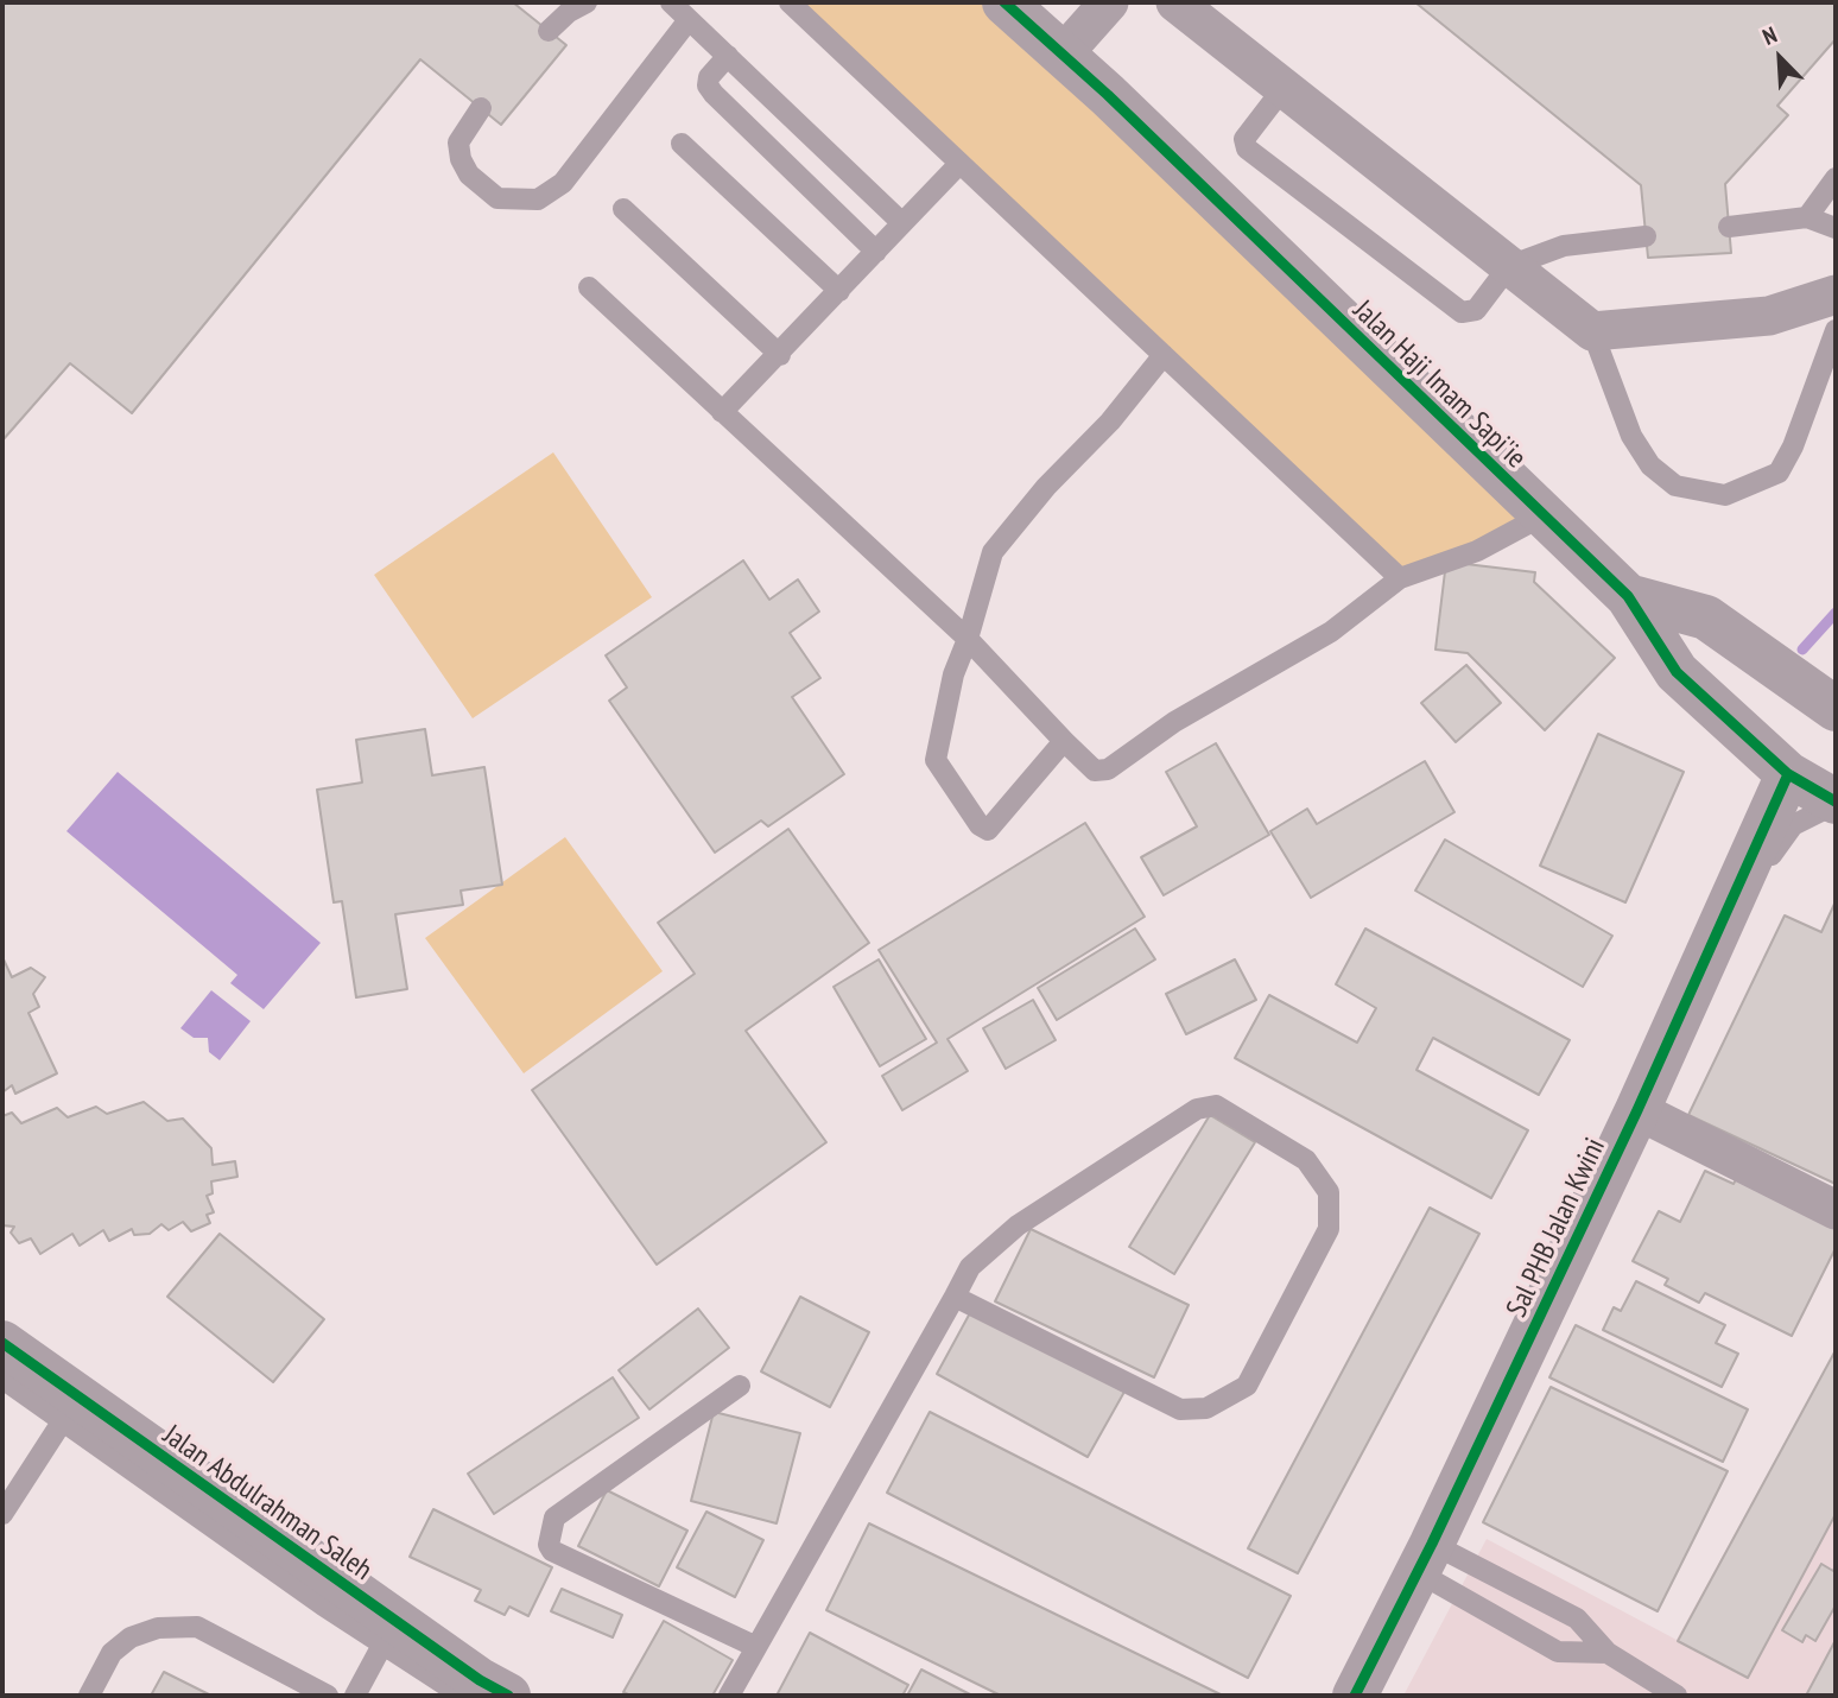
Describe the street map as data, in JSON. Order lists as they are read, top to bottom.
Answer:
{
  "streets": {
    "street": ["Jalan Haji Imam Sapi'ie", "Sal PHB Jalan Kwini", "Jalan Abdulrahman Saleh"]
  },
  "crossings": [
    ["Jalan Haji Imam Sapi'ie", "Sal PHB Jalan Kwini"]
  ],
  "north": "top left"
}
